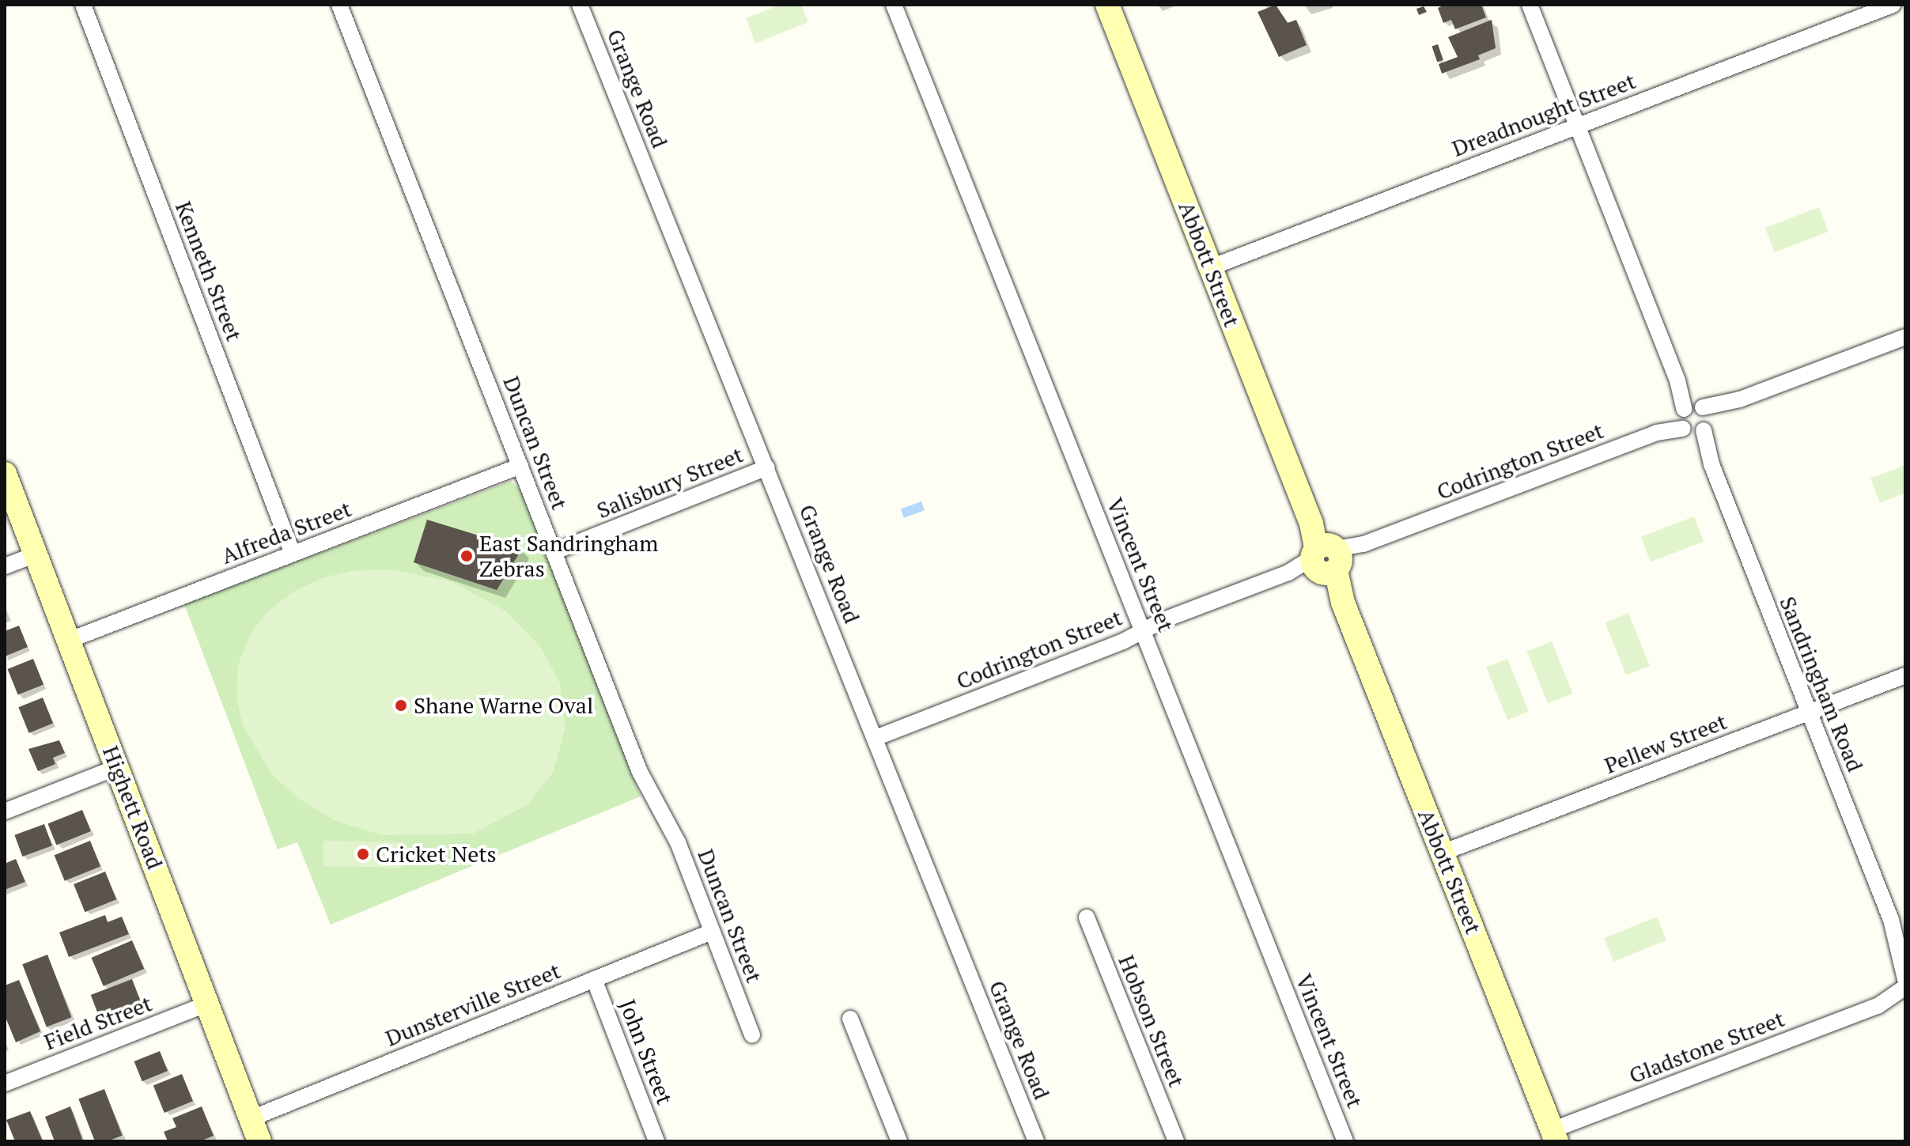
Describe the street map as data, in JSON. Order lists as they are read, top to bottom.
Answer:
{
  "streets": {
    "street": [
      "Grange Road",
      "Dreadnought Street",
      "Abbott Street",
      "Kenneth Street",
      "Duncan Street",
      "Codrington Street",
      "Salisbury Street",
      "Alfreda Street",
      "Vincent Street",
      "Sandringham Road",
      "Pellew Street",
      "Highett Road",
      "Dunsterville Street",
      "Hobson Street",
      "Field Street",
      "Gladstone Street",
      "John Street"
    ]
  },
  "crossings": [
    ["Grange Road", "Codrington Street"],
    ["Grange Road", "Salisbury Street"],
    ["Dreadnought Street", "Abbott Street"],
    ["Dreadnought Street", "Sandringham Road"],
    ["Abbott Street", "Codrington Street"],
    ["Abbott Street", "Pellew Street"],
    ["Abbott Street", "Gladstone Street"],
    ["Kenneth Street", "Alfreda Street"],
    ["Duncan Street", "Salisbury Street"],
    ["Duncan Street", "Alfreda Street"],
    ["Duncan Street", "Dunsterville Street"],
    ["Codrington Street", "Vincent Street"],
    ["Codrington Street", "Sandringham Road"],
    ["Alfreda Street", "Highett Road"],
    ["Sandringham Road", "Pellew Street"],
    ["Highett Road", "Dunsterville Street"],
    ["Highett Road", "Field Street"],
    ["Dunsterville Street", "John Street"]
  ],
  "places": ["East Sandringham Zebras", "Shane Warne Oval", "Cricket Nets"]
}
